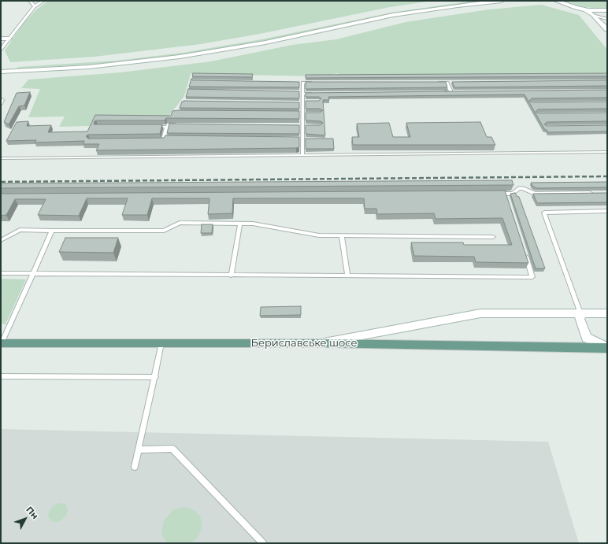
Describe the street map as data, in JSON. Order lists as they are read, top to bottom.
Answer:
{
  "streets": {
    "main road": ["Бериславське шосе"]
  },
  "north": "top right"
}
